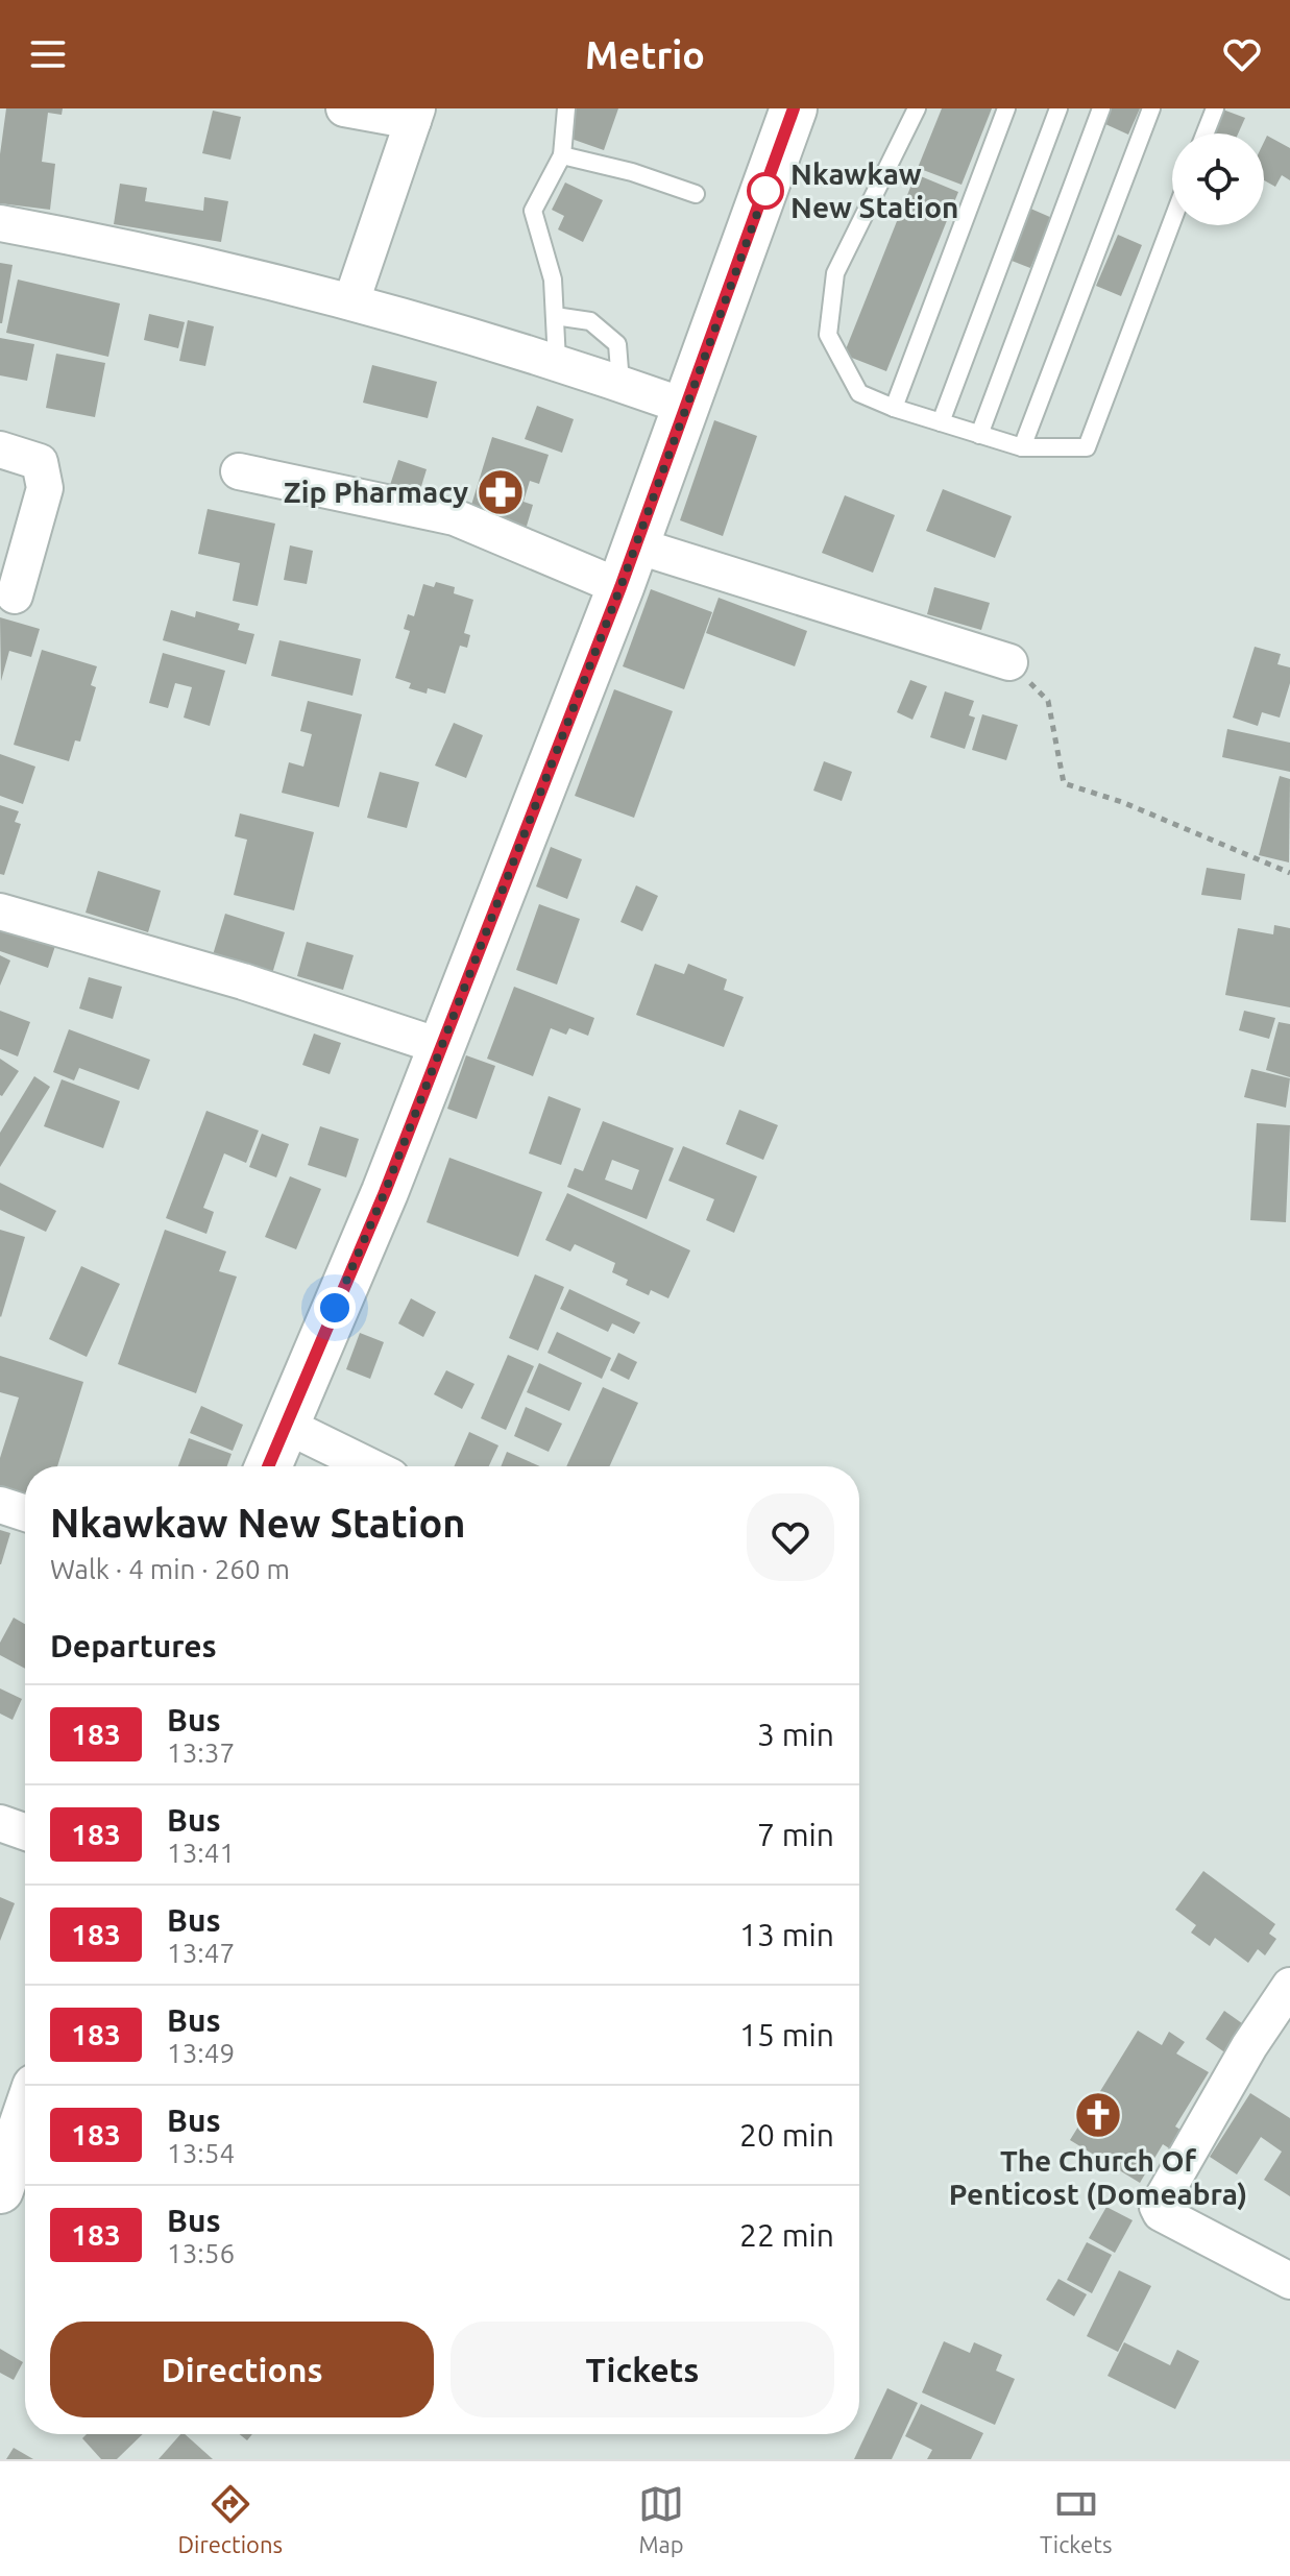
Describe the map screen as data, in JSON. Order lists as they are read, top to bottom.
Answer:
{
  "places": {
    "other": ["Nkawkaw New Station"],
    "pharmacy": ["Zip Pharmacy"],
    "church": ["The Church Of Penticost (Domeabra)"]
  },
  "lines": ["bus line 183"],
  "page": {
    "header": "Metrio",
    "heading": [
      ["Nkawkaw New Station", "Walk · 4 min · 260 m"],
      "Departures"
    ],
    "list": [
      {
        "mark": "183",
        "name": "Bus",
        "note": "13:37",
        "value": "3 min"
      },
      {
        "mark": "183",
        "name": "Bus",
        "note": "13:41",
        "value": "7 min"
      },
      {
        "mark": "183",
        "name": "Bus",
        "note": "13:47",
        "value": "13 min"
      },
      {
        "mark": "183",
        "name": "Bus",
        "note": "13:49",
        "value": "15 min"
      },
      {
        "mark": "183",
        "name": "Bus",
        "note": "13:54",
        "value": "20 min"
      },
      {
        "mark": "183",
        "name": "Bus",
        "note": "13:56",
        "value": "22 min"
      }
    ],
    "buttons": ["Directions", "Tickets"],
    "tabs": ["Directions", "Map", "Tickets"]
  }
}
